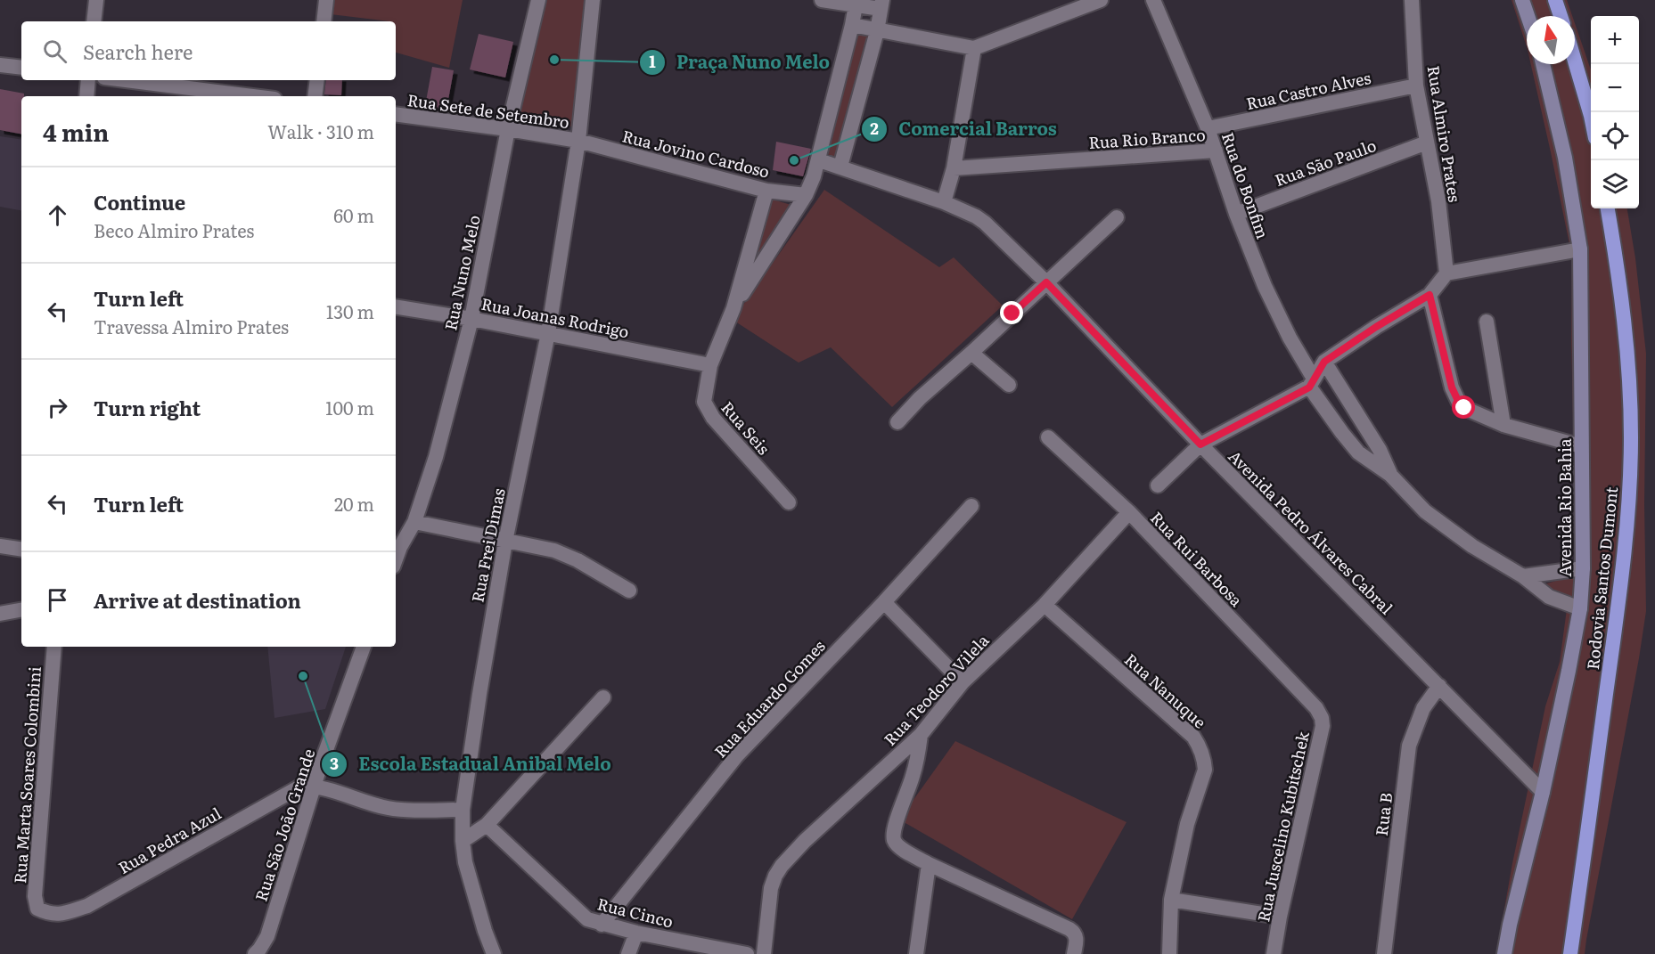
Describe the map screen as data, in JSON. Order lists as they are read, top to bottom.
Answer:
{
  "streets": {
    "highway": ["Rodovia Santos Dumont"],
    "main road": ["Avenida Rio Bahia"],
    "street": [
      "Rua Castro Alves",
      "Rua Sete de Setembro",
      "Rua Almiro Prates",
      "Rua Rio Branco",
      "Rua Jovino Cardoso",
      "Rua São Paulo",
      "Rua do Bonfim",
      "Rua Nuno Melo",
      "Rua Joanas Rodrigo",
      "Rua Seis",
      "Avenida Pedro Álvares Cabral",
      "Rua Frei Dimas",
      "Rua Rui Barbosa",
      "Rua Teodoro Vilela",
      "Rua Nanuque",
      "Rua Eduardo Gomes",
      "Rua Marta Soares Colombini",
      "Rua B",
      "Rua São João Grande",
      "Rua Juscelino Kubitschek",
      "Rua Pedra Azul",
      "Rua Cinco"
    ]
  },
  "crossings": [
    ["Rua Castro Alves", "Rua Almiro Prates"],
    ["Rua Castro Alves", "Rua do Bonfim"],
    ["Rua Sete de Setembro", "Rua Jovino Cardoso"],
    ["Rua Sete de Setembro", "Rua Nuno Melo"],
    ["Rua Sete de Setembro", "Rua Frei Dimas"],
    ["Rua Almiro Prates", "Rua São Paulo"],
    ["Rua Rio Branco", "Rua do Bonfim"],
    ["Rua Jovino Cardoso", "Rua Frei Dimas"],
    ["Rua São Paulo", "Rua do Bonfim"],
    ["Rua do Bonfim", "Avenida Rio Bahia"],
    ["Rua Nuno Melo", "Rua Joanas Rodrigo"],
    ["Rua Joanas Rodrigo", "Rua Seis"],
    ["Rua Joanas Rodrigo", "Rua Frei Dimas"],
    ["Avenida Rio Bahia", "Avenida Pedro Álvares Cabral"],
    ["Avenida Pedro Álvares Cabral", "Rua B"],
    ["Rua Rui Barbosa", "Rua Teodoro Vilela"],
    ["Rua Rui Barbosa", "Rua Juscelino Kubitschek"],
    ["Rua Teodoro Vilela", "Rua Nanuque"],
    ["Rua Eduardo Gomes", "Rua Cinco"],
    ["Rua Marta Soares Colombini", "Rua Pedra Azul"],
    ["Rua São João Grande", "Rua Pedra Azul"]
  ],
  "places": ["Praça Nuno Melo", "Comercial Barros", "Escola Estadual Anibal Melo"],
  "north": "top",
  "page": {
    "map_buttons": ["+", "−"],
    "search": "Search here",
    "heading": ["4 min", "Walk · 310 m"],
    "list": [
      ["Continue", "Beco Almiro Prates", "60 m"],
      ["Turn left", "Travessa Almiro Prates", "130 m"],
      ["Turn right", "100 m"],
      ["Turn left", "20 m"],
      "Arrive at destination"
    ]
  }
}
